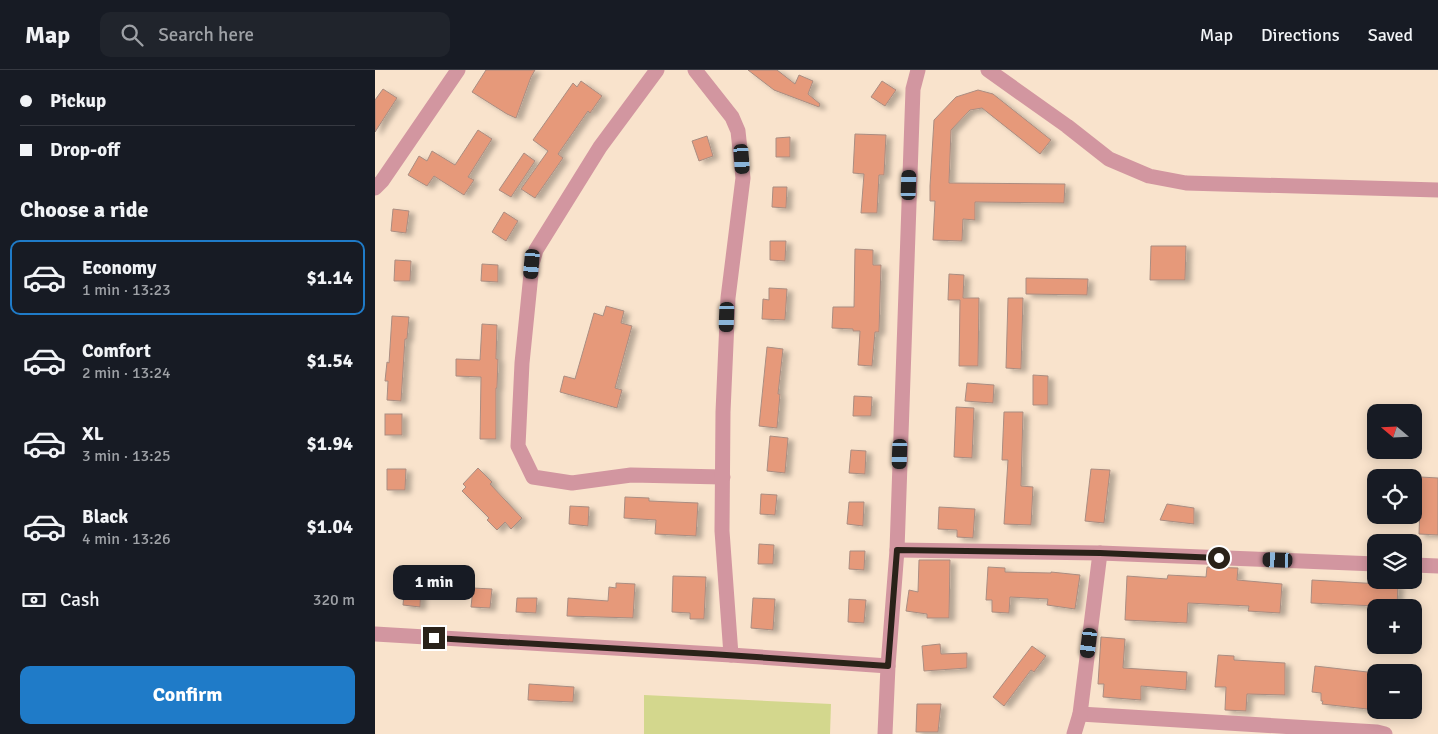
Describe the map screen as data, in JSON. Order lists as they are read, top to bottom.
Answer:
{
  "north": "left",
  "page": {
    "header": "Map",
    "search": "Search here",
    "nav": ["Map", "Directions", "Saved"],
    "banner": ["Pickup", "Drop-off"],
    "heading": "Choose a ride",
    "list": [
      {
        "name": "Economy",
        "note": "1 min · 13:23",
        "value": "$1.14"
      },
      {
        "name": "Comfort",
        "note": "2 min · 13:24",
        "value": "$1.54"
      },
      {
        "name": "XL",
        "note": "3 min · 13:25",
        "value": "$1.94"
      },
      {
        "name": "Black",
        "note": "4 min · 13:26",
        "value": "$1.04"
      }
    ],
    "map_buttons": ["+", "−"],
    "bubble": "1 min",
    "pay": ["Cash", "320 m"],
    "buttons": "Confirm"
  }
}
